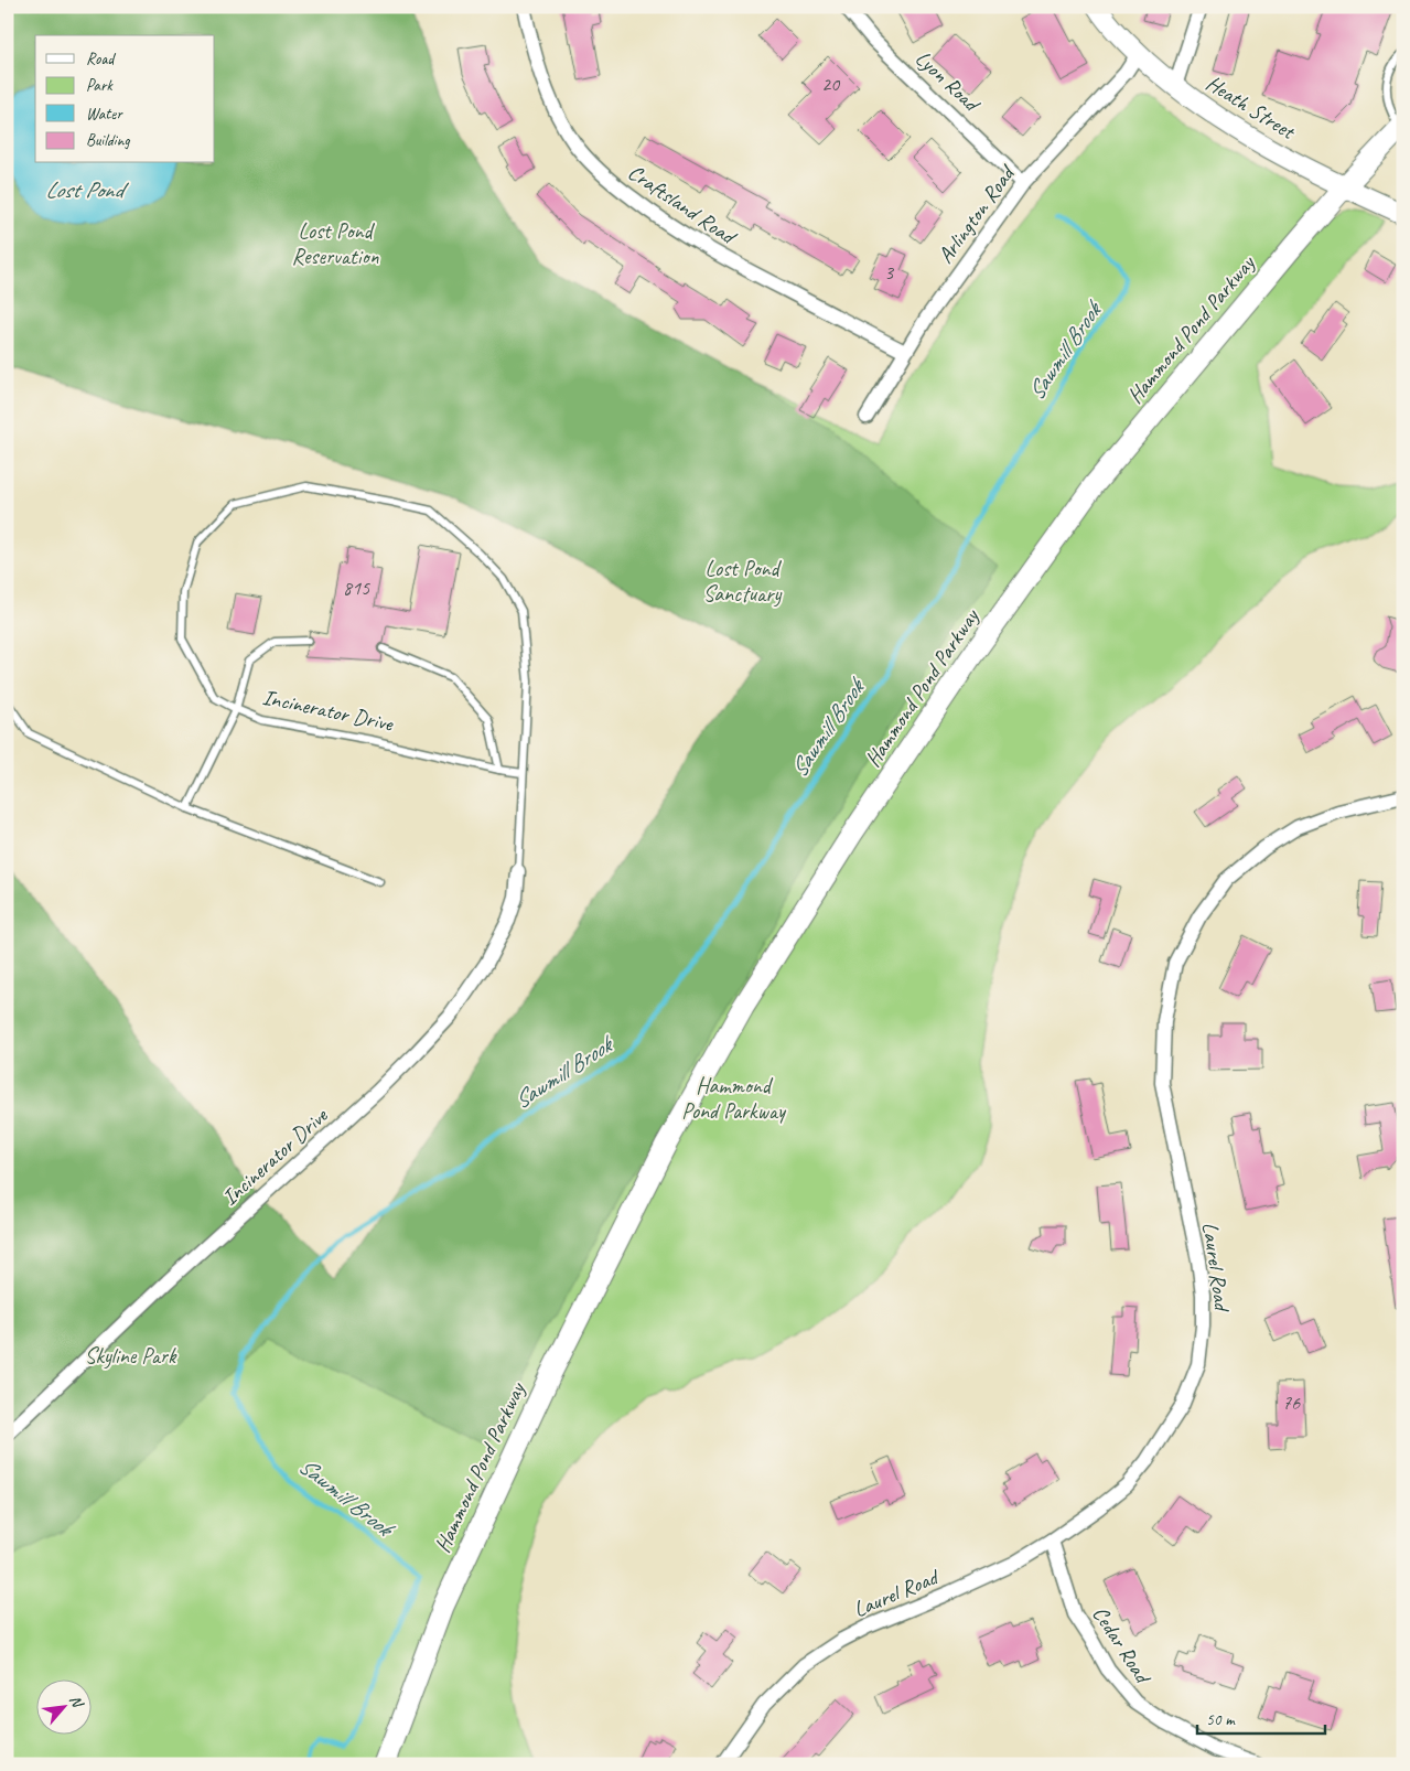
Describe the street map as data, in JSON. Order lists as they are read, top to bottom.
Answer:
{
  "streets": {
    "main road": ["Hammond Pond Parkway"],
    "street": [
      "Lyon Road",
      "Heath Street",
      "Craftsland Road",
      "Arlington Road",
      "Incinerator Drive",
      "Laurel Road",
      "Cedar Road"
    ]
  },
  "crossings": [
    ["Lyon Road", "Arlington Road"],
    ["Heath Street", "Arlington Road"],
    ["Heath Street", "Hammond Pond Parkway"],
    ["Craftsland Road", "Arlington Road"],
    ["Laurel Road", "Cedar Road"]
  ],
  "water": ["Lost Pond", "Sawmill Brook"],
  "parks": [
    "Lost Pond Reservation",
    "Lost Pond Sanctuary",
    "Hammond Pond Parkway",
    "Skyline Park"
  ],
  "house_numbers": [
    "20",
    "3",
    "815",
    "76"
  ],
  "legend": [
    "Road",
    "Park",
    "Water",
    "Building"
  ],
  "scale_bar": "50 m",
  "north": "top right"
}
